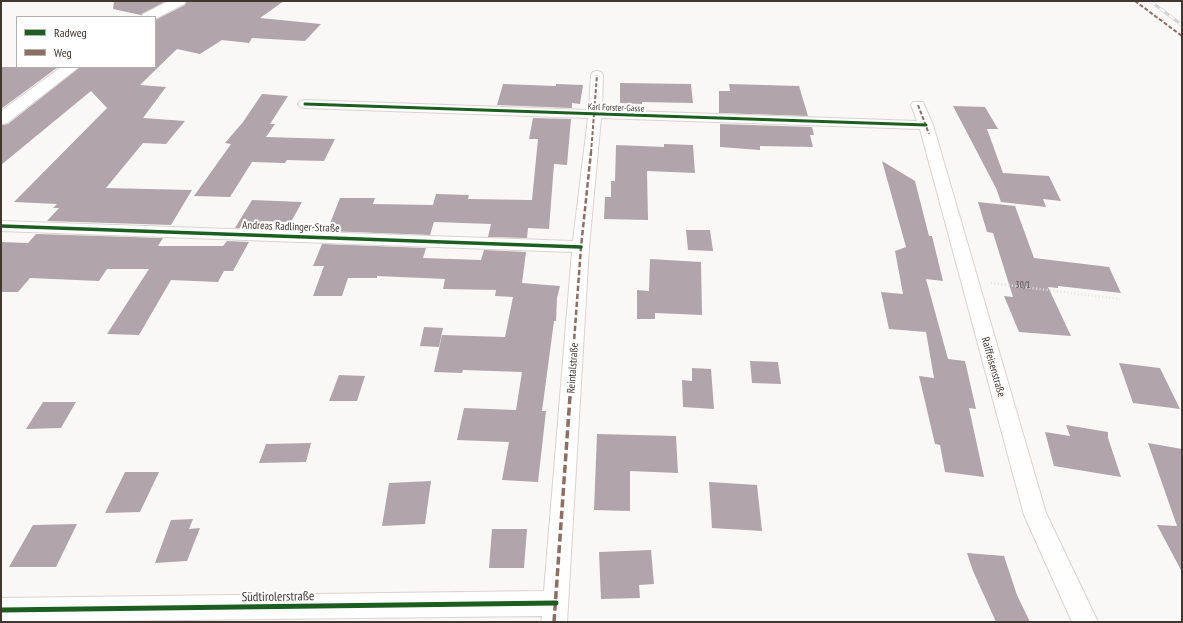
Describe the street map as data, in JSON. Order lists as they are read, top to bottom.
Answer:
{
  "streets": {
    "street": [
      "Karl Forster-Gasse",
      "Andreas Radlinger-Straße",
      "Raiffeisenstraße",
      "Reintalstraße",
      "Südtirolerstraße"
    ]
  },
  "crossings": [
    ["Karl Forster-Gasse", "Raiffeisenstraße"],
    ["Karl Forster-Gasse", "Reintalstraße"],
    ["Andreas Radlinger-Straße", "Reintalstraße"],
    ["Reintalstraße", "Südtirolerstraße"]
  ],
  "house_numbers": ["30/1"],
  "legend": ["Radweg", "Weg"]
}
